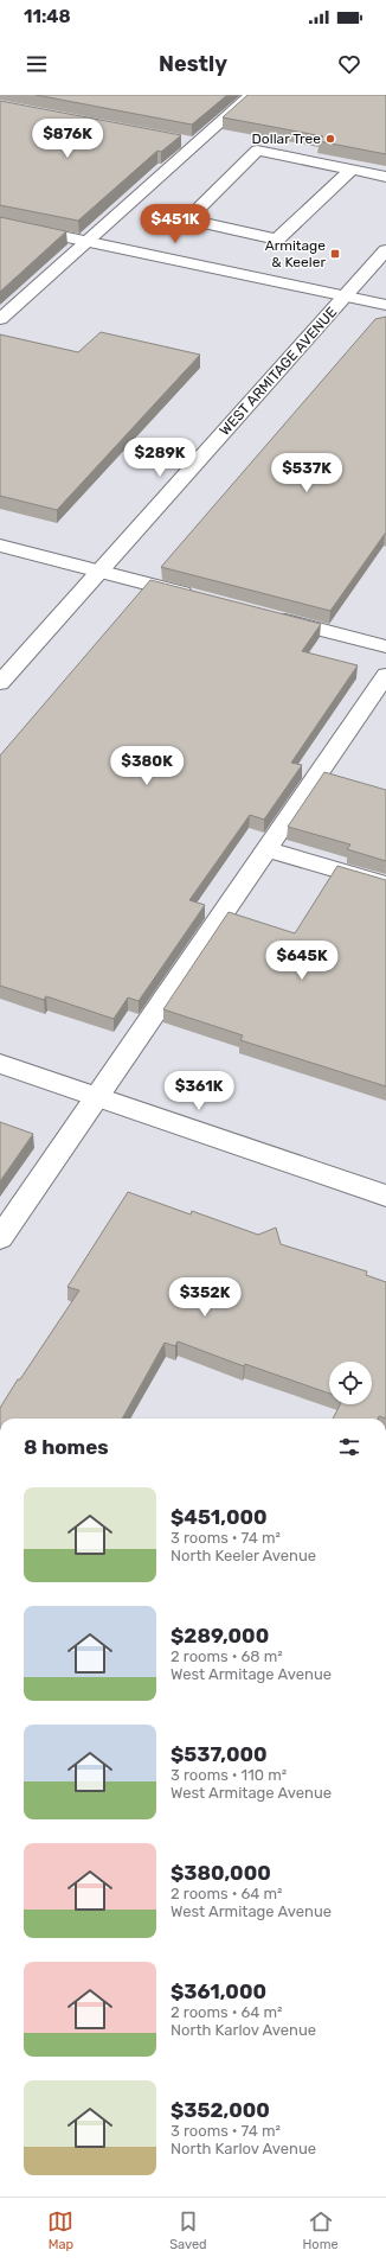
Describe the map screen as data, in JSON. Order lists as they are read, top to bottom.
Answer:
{
  "streets": {
    "street": ["WEST ARMITAGE AVENUE"]
  },
  "places": {
    "other": ["Dollar Tree"],
    "transit": ["Armitage & Keeler"]
  },
  "page": {
    "status": "11:48",
    "header": "Nestly",
    "price": [
      "$876K",
      "$451K",
      "$289K",
      "$537K",
      "$380K",
      "$645K",
      "$361K",
      "$352K"
    ],
    "heading": "8 homes",
    "list": [
      {
        "name": "$451,000",
        "note": "3 rooms · 74 m² · North Keeler Avenue"
      },
      {
        "name": "$289,000",
        "note": "2 rooms · 68 m² · West Armitage Avenue"
      },
      {
        "name": "$537,000",
        "note": "3 rooms · 110 m² · West Armitage Avenue"
      },
      {
        "name": "$380,000",
        "note": "2 rooms · 64 m² · West Armitage Avenue"
      },
      {
        "name": "$361,000",
        "note": "2 rooms · 64 m² · North Karlov Avenue"
      },
      {
        "name": "$352,000",
        "note": "3 rooms · 74 m² · North Karlov Avenue"
      }
    ],
    "tabs": ["Map", "Saved", "Home"]
  }
}
